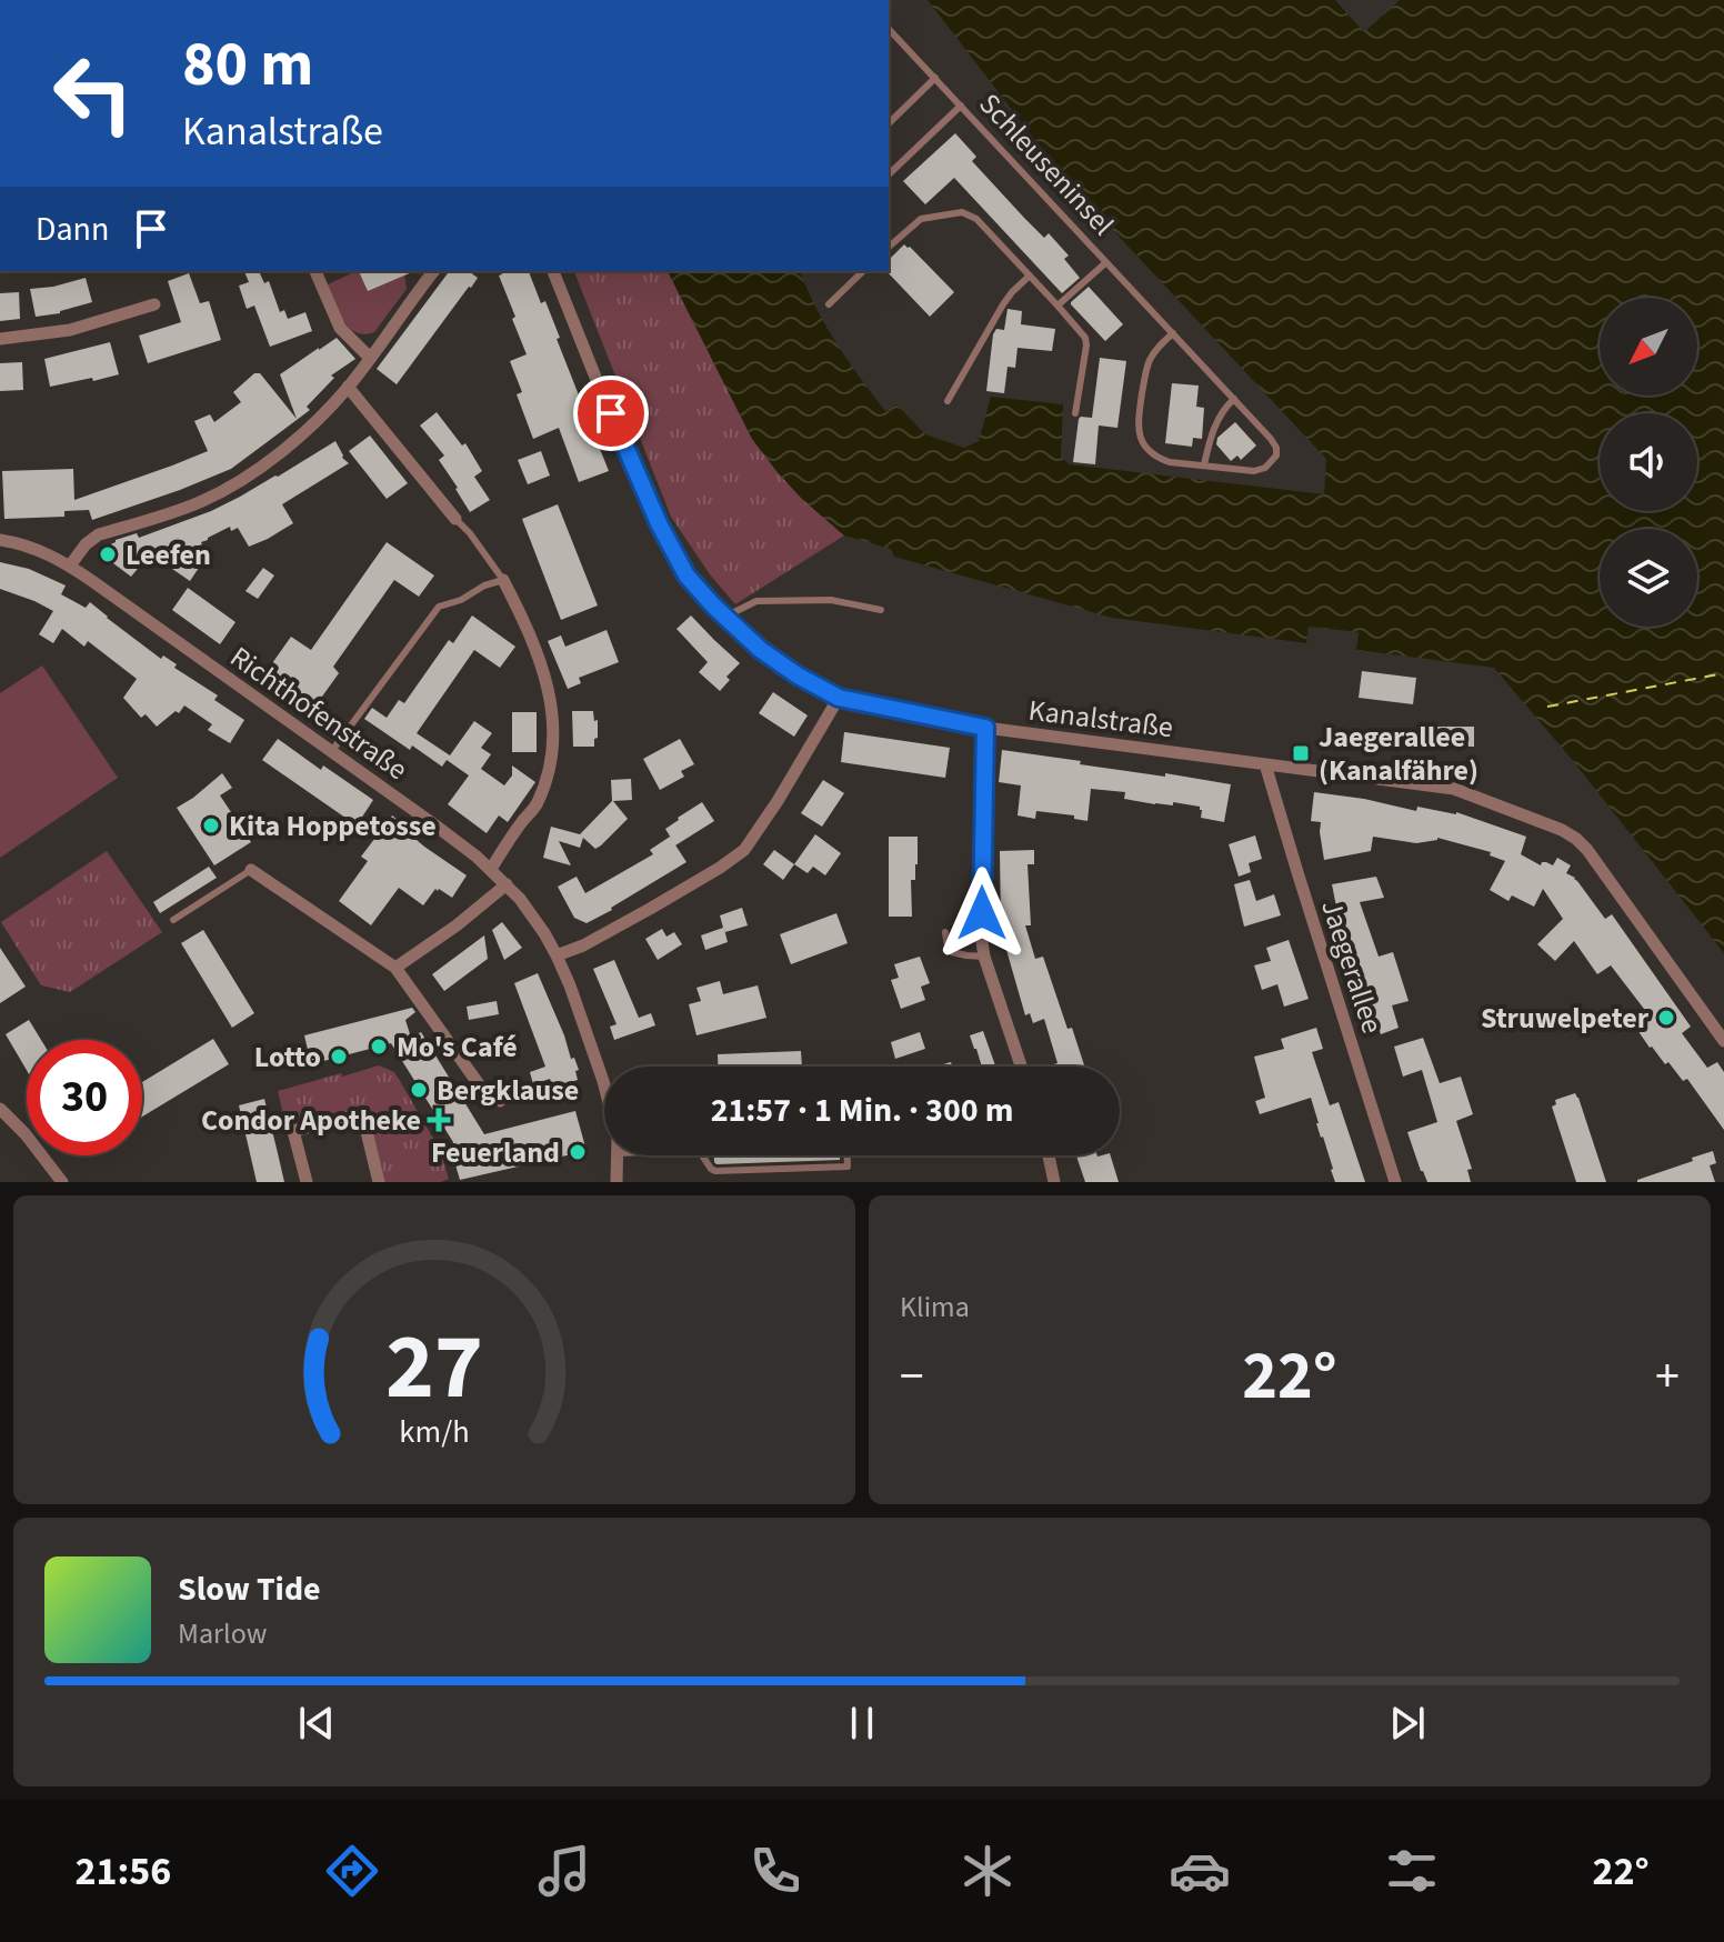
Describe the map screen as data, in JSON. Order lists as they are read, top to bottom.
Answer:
{
  "streets": {
    "street": ["Richthofenstraße", "Kanalstraße", "Jaegerallee"],
    "lane": ["Schleuseninsel"]
  },
  "crossings": [
    ["Kanalstraße", "Jaegerallee"]
  ],
  "places": {
    "other": [
      "Leefen",
      "Kita Hoppetosse",
      "Struwelpeter",
      "Mo's Café",
      "Lotto",
      "Bergklause",
      "Feuerland"
    ],
    "transit": ["Jaegerallee (Kanalfähre)"],
    "health": ["Condor Apotheke"]
  },
  "north": "bottom left",
  "page": {
    "turn": ["80 m", "Kanalstraße"],
    "then": "Dann",
    "limit": "30",
    "trip": "21:57 · 1 Min. · 300 m",
    "tile": "Klima",
    "heat": ["−", "22°", "+"],
    "song": ["Slow Tide", "Marlow"],
    "tabs": ["21:56", "22°"],
    "gauge": ["27", "km/h"]
  }
}
